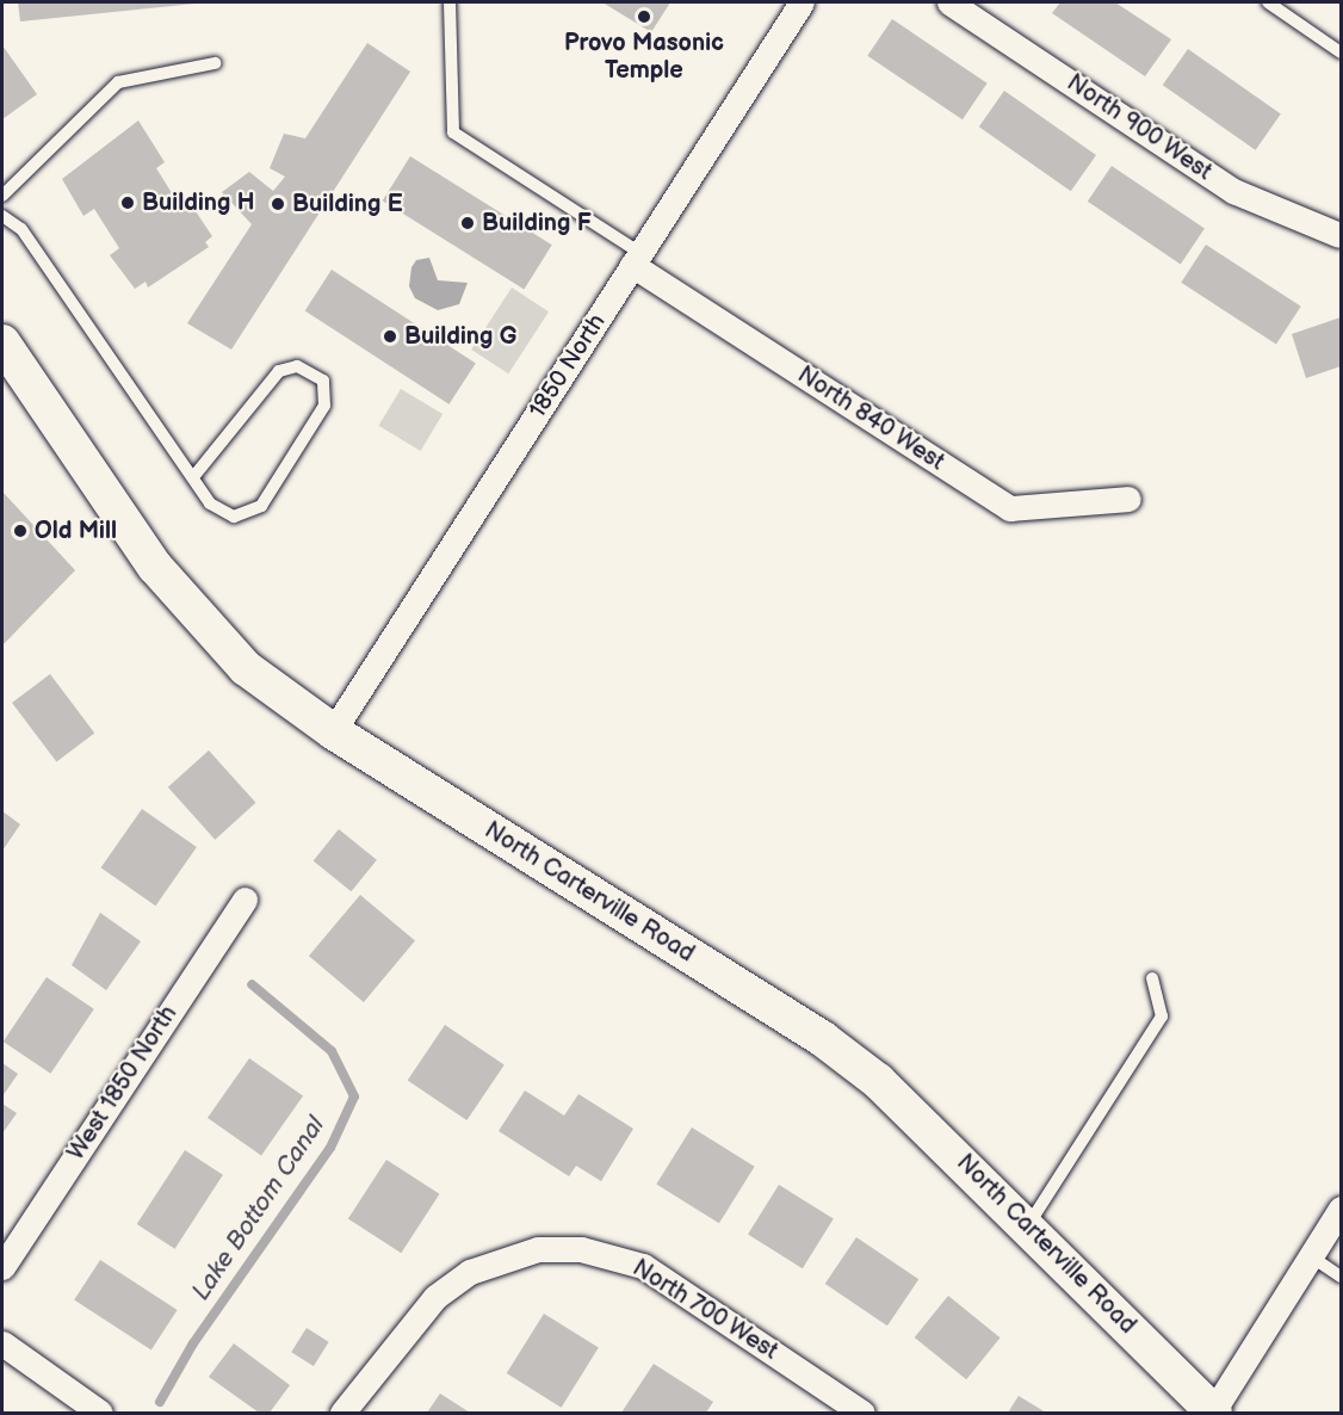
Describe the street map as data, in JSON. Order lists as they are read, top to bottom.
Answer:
{
  "streets": {
    "street": [
      "North 900 West",
      "1850 North",
      "North 840 West",
      "North Carterville Road",
      "West 1850 North",
      "North 700 West"
    ]
  },
  "crossings": [
    ["1850 North", "North 840 West"],
    ["1850 North", "North Carterville Road"]
  ],
  "water": ["Lake Bottom Canal"],
  "places": [
    "Provo Masonic Temple",
    "Building H",
    "Building E",
    "Building F",
    "Building G",
    "Old Mill"
  ]
}
